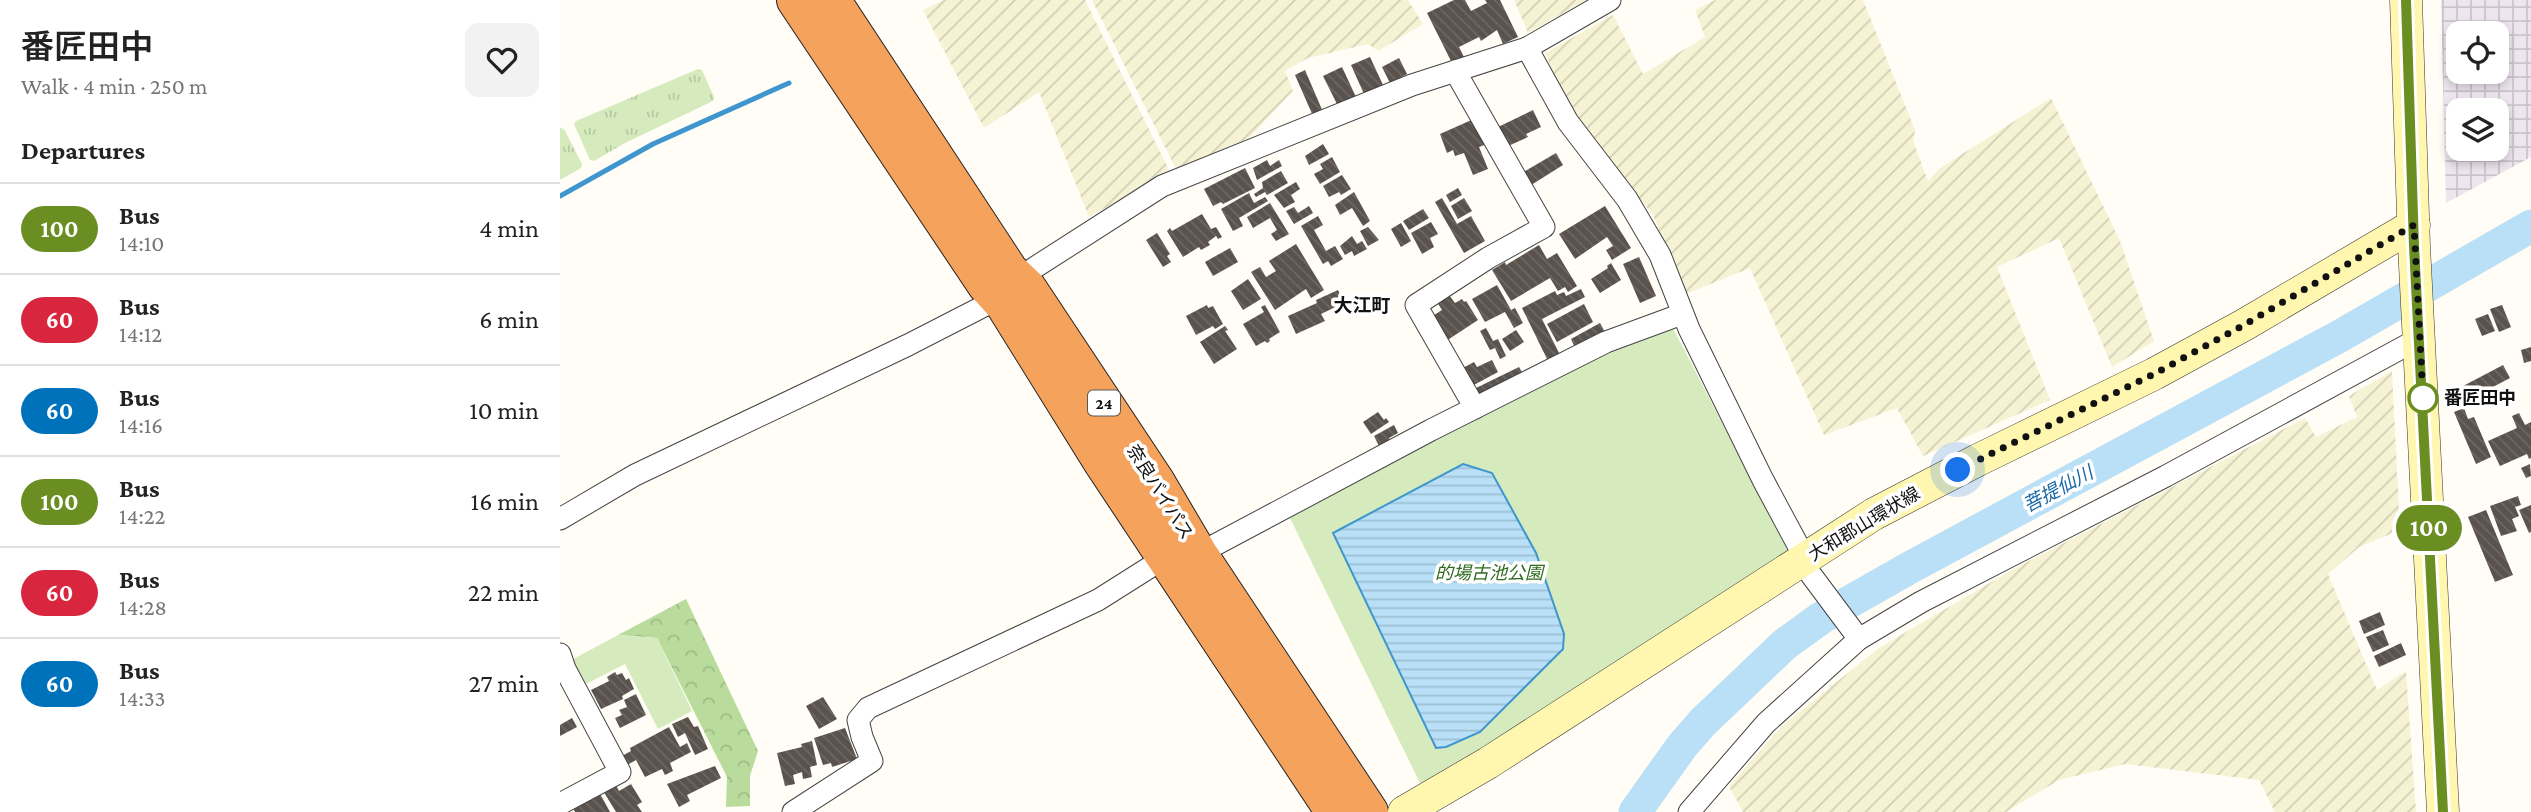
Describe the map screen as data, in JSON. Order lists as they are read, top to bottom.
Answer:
{
  "streets": {
    "highway": ["24", "奈良バイパス"],
    "main road": ["大和郡山環状線"]
  },
  "districts": ["大江町"],
  "water": ["菩提仙川"],
  "parks": ["的場古池公園"],
  "places": ["番匠田中"],
  "lines": ["bus line 100"],
  "page": {
    "heading": [
      ["番匠田中", "Walk · 4 min · 250 m"],
      "Departures"
    ],
    "on_map": "100",
    "list": [
      {
        "mark": "100",
        "name": "Bus",
        "note": "14:10",
        "value": "4 min"
      },
      {
        "mark": "60",
        "name": "Bus",
        "note": "14:12",
        "value": "6 min"
      },
      {
        "mark": "60",
        "name": "Bus",
        "note": "14:16",
        "value": "10 min"
      },
      {
        "mark": "100",
        "name": "Bus",
        "note": "14:22",
        "value": "16 min"
      },
      {
        "mark": "60",
        "name": "Bus",
        "note": "14:28",
        "value": "22 min"
      },
      {
        "mark": "60",
        "name": "Bus",
        "note": "14:33",
        "value": "27 min"
      }
    ]
  }
}
